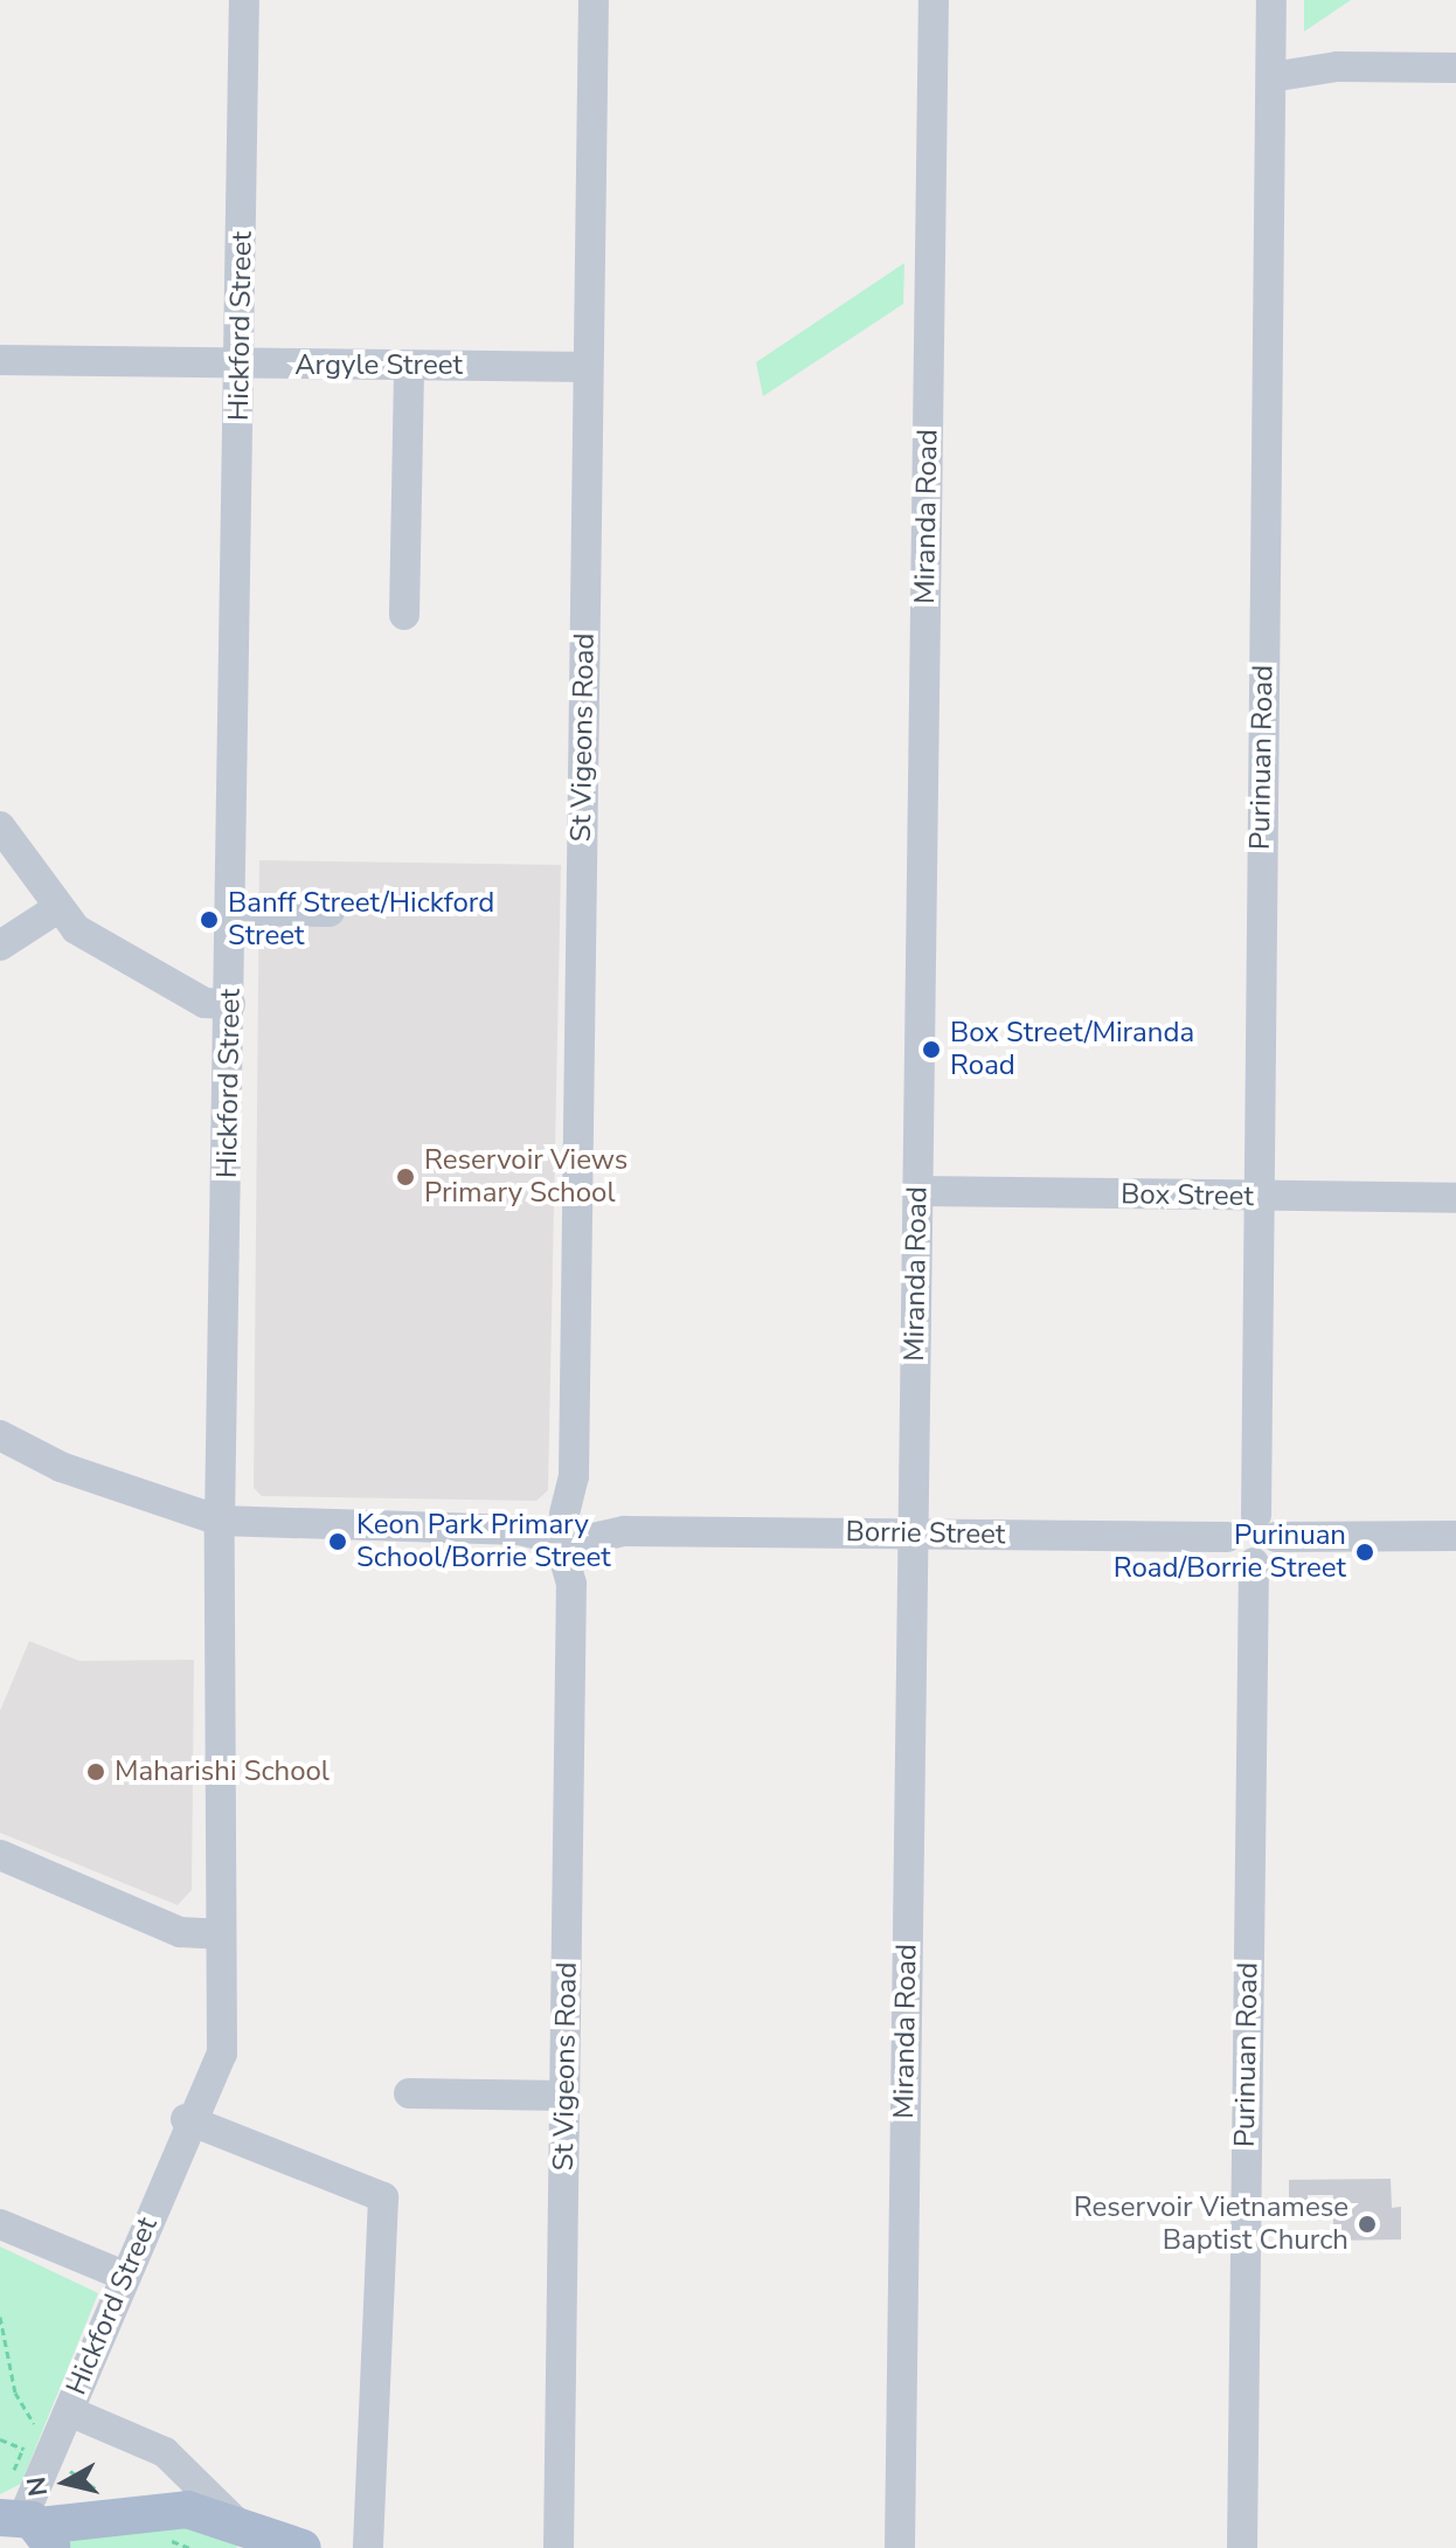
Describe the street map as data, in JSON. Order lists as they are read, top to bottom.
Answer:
{
  "streets": {
    "street": [
      "Hickford Street",
      "Argyle Street",
      "Miranda Road",
      "St Vigeons Road",
      "Purinuan Road",
      "Box Street",
      "Borrie Street"
    ]
  },
  "crossings": [
    ["Hickford Street", "Argyle Street"],
    ["Hickford Street", "Borrie Street"],
    ["Argyle Street", "St Vigeons Road"],
    ["Miranda Road", "Box Street"],
    ["Miranda Road", "Borrie Street"],
    ["St Vigeons Road", "Borrie Street"],
    ["Purinuan Road", "Box Street"],
    ["Purinuan Road", "Borrie Street"]
  ],
  "places": [
    "Banff Street/Hickford Street",
    "Box Street/Miranda Road",
    "Reservoir Views Primary School",
    "Keon Park Primary School/Borrie Street",
    "Purinuan Road/Borrie Street",
    "Maharishi School",
    "Reservoir Vietnamese Baptist Church"
  ],
  "north": "left"
}
